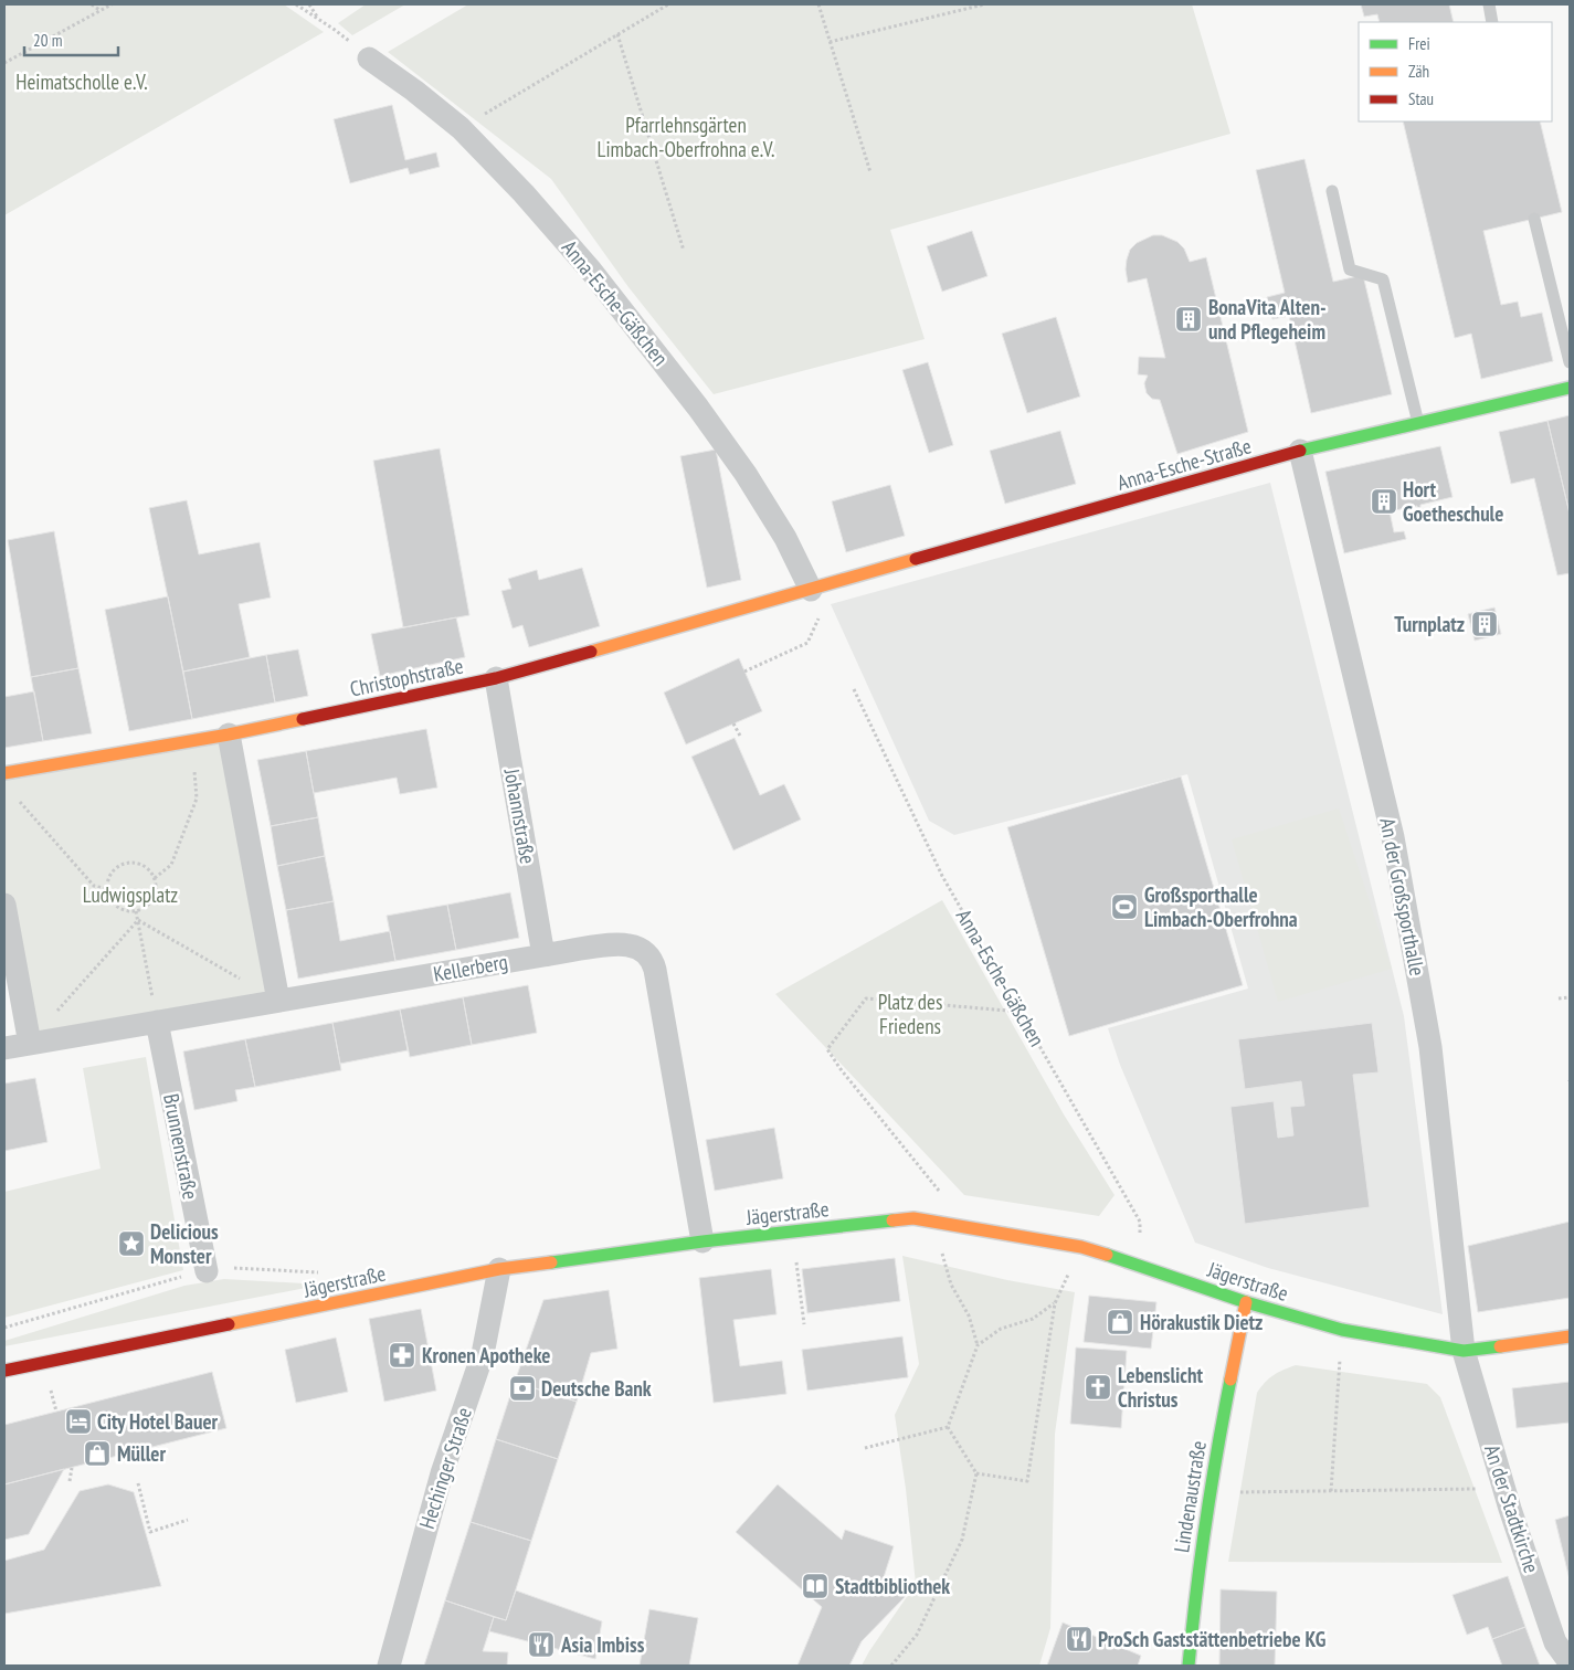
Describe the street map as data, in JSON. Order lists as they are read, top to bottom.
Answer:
{
  "streets": {
    "main road": [
      "Anna-Esche-Straße",
      "Christophstraße",
      "Jägerstraße",
      "Lindenaustraße"
    ],
    "street": [
      "Anna-Esche-Gäßchen",
      "Johannstraße",
      "An der Großsporthalle",
      "Kellerberg",
      "Brunnenstraße",
      "Hechinger Straße",
      "An der Stadtkirche"
    ]
  },
  "crossings": [
    ["Anna-Esche-Gäßchen", "Anna-Esche-Straße"],
    ["Anna-Esche-Gäßchen", "Christophstraße"],
    ["Anna-Esche-Gäßchen", "Jägerstraße"],
    ["Anna-Esche-Straße", "Christophstraße"],
    ["Anna-Esche-Straße", "An der Großsporthalle"],
    ["Christophstraße", "Johannstraße"],
    ["Johannstraße", "Kellerberg"],
    ["An der Großsporthalle", "Jägerstraße"],
    ["An der Großsporthalle", "An der Stadtkirche"],
    ["Kellerberg", "Brunnenstraße"],
    ["Kellerberg", "Jägerstraße"],
    ["Jägerstraße", "Hechinger Straße"],
    ["Jägerstraße", "Lindenaustraße"],
    ["Jägerstraße", "An der Stadtkirche"]
  ],
  "parks": [
    "Heimatscholle e.V.",
    "Pfarrlehnsgärten Limbach-Oberfrohna e.V.",
    "Ludwigsplatz",
    "Platz des Friedens"
  ],
  "places": {
    "building": ["BonaVita Alten- und Pflegeheim", "Hort Goetheschule", "Turnplatz"],
    "sports": ["Großsporthalle Limbach-Oberfrohna"],
    "place": ["Delicious Monster"],
    "shop": ["Hörakustik Dietz", "Müller"],
    "pharmacy": ["Kronen Apotheke"],
    "church": ["Lebenslicht Christus"],
    "bank": ["Deutsche Bank"],
    "hotel": ["City Hotel Bauer"],
    "library": ["Stadtbibliothek"],
    "restaurant": ["ProSch Gaststättenbetriebe KG", "Asia Imbiss"]
  },
  "legend": ["Frei", "Zäh", "Stau"],
  "scale_bar": "20 m"
}
